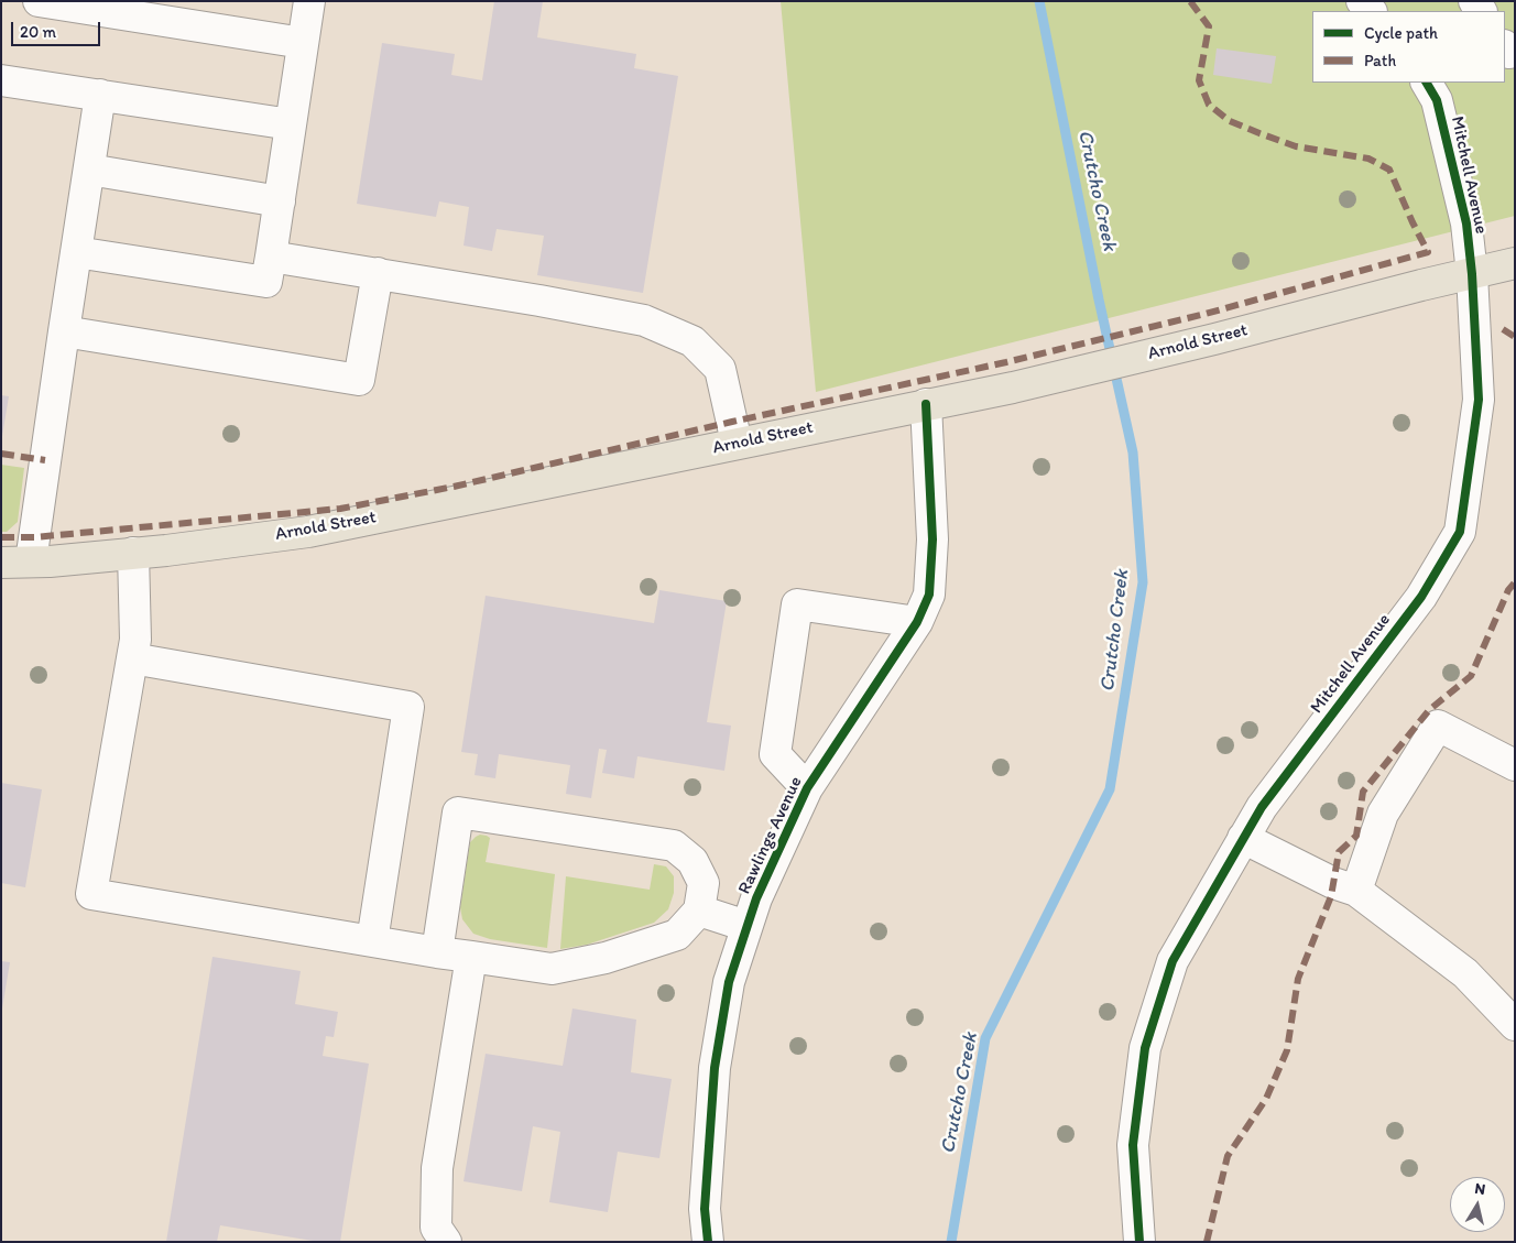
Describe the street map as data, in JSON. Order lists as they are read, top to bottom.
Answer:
{
  "streets": {
    "main road": ["Arnold Street"],
    "street": ["Mitchell Avenue", "Rawlings Avenue"]
  },
  "crossings": [
    ["Mitchell Avenue", "Arnold Street"],
    ["Arnold Street", "Rawlings Avenue"]
  ],
  "water": ["Crutcho Creek"],
  "legend": ["Cycle path", "Path"],
  "scale_bar": "20 m",
  "north": "top"
}
